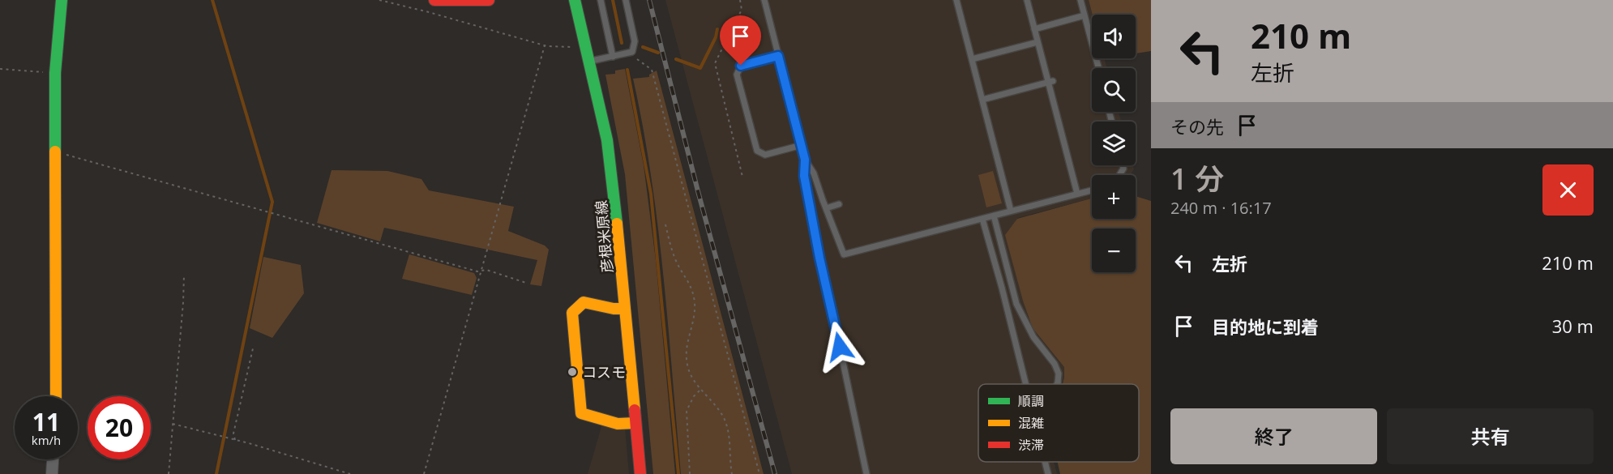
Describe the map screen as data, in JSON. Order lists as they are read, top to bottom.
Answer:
{
  "streets": {
    "street": ["彦根米原線"]
  },
  "places": ["コスモ"],
  "legend": ["順調", "混雑", "渋滞"],
  "page": {
    "turn": ["210 m", "左折"],
    "map_buttons": ["+", "−"],
    "then": "その先",
    "heading": ["1 分", "240 m · 16:17"],
    "list": [
      {
        "name": "左折",
        "value": "210 m"
      },
      {
        "name": "目的地に到着",
        "value": "30 m"
      }
    ],
    "speed": "11 km/h",
    "limit": "20",
    "buttons": ["終了", "共有"]
  }
}
